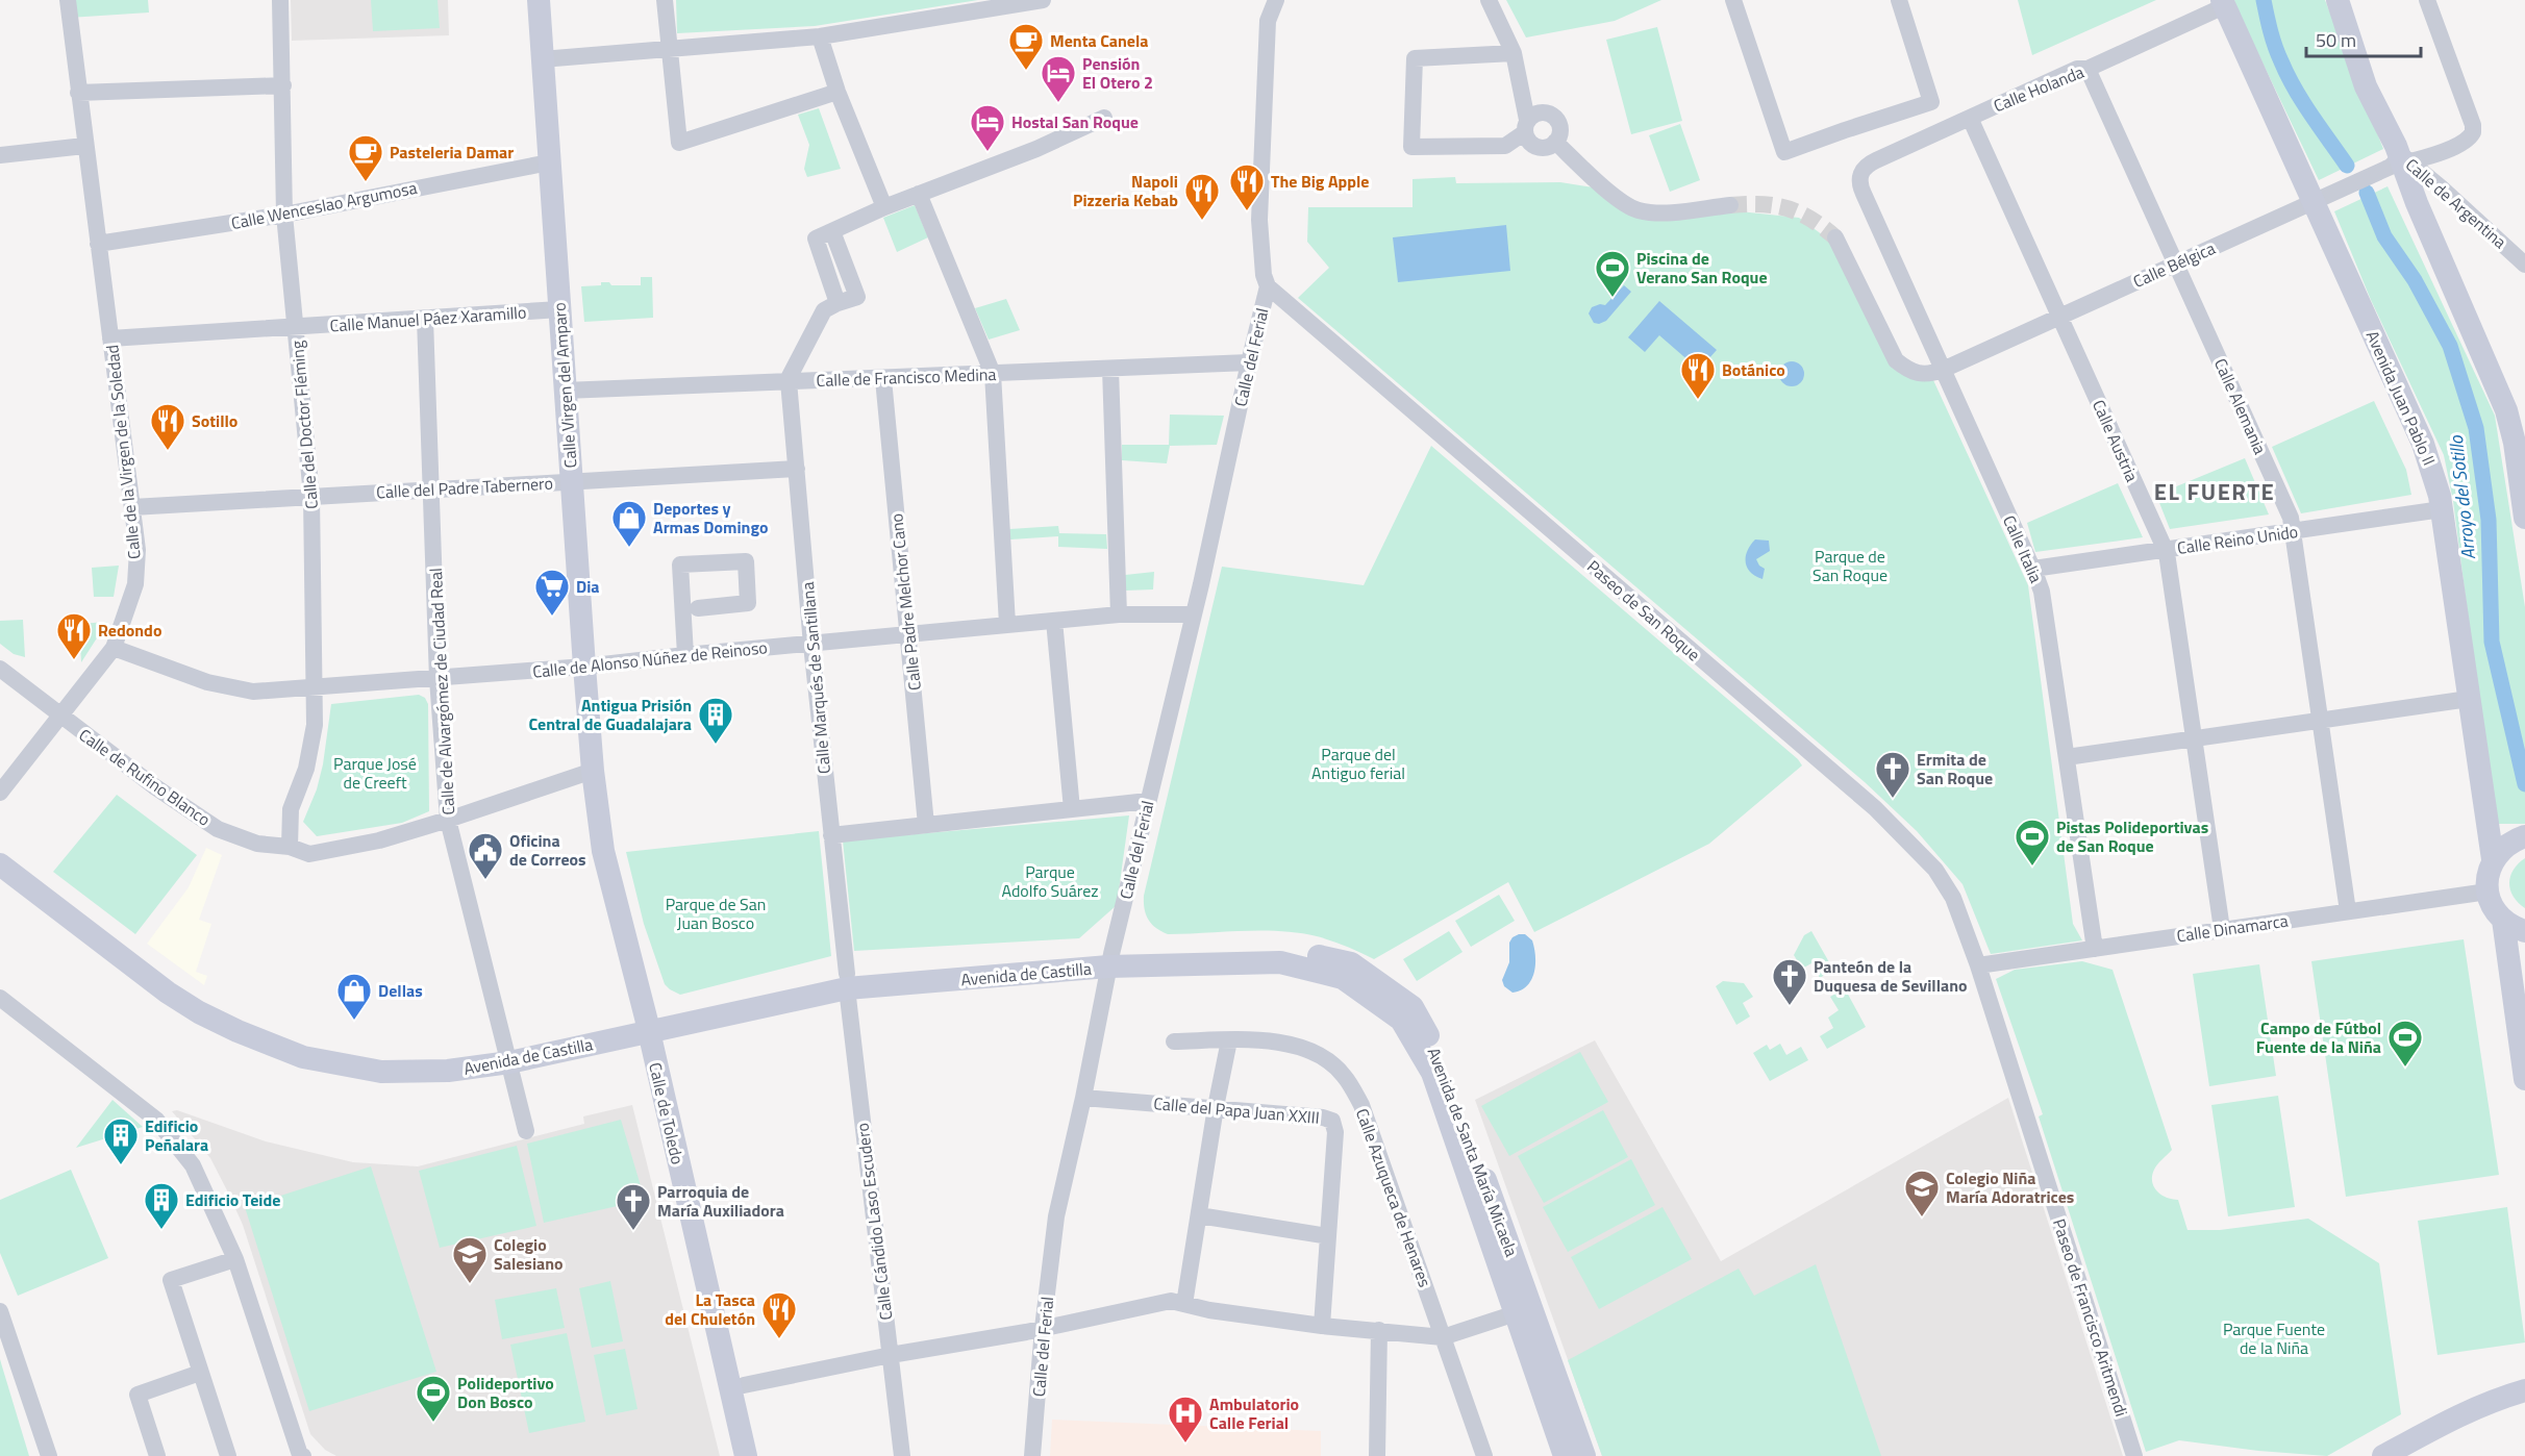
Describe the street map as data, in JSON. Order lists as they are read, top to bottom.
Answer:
{
  "streets": {
    "street": [
      "Calle Holanda",
      "Calle de Argentina",
      "Calle Wenceslao Argumosa",
      "Calle Bélgica",
      "Calle Manuel Páez Xaramillo",
      "Calle del Ferial",
      "Calle de Francisco Medina",
      "Calle Virgen del Amparo",
      "Avenida Juan Pablo II",
      "Calle Alemania",
      "Calle del Doctor Fléming",
      "Calle Austria",
      "Calle de la Virgen de la Soledad",
      "Calle del Padre Tabernero",
      "Calle Reino Unido",
      "Calle Italia",
      "Calle Padre Melchor Cano",
      "Paseo de San Roque",
      "Calle de Alonso Núñez de Reinoso",
      "Calle Marqués de Santillana",
      "Calle de Alvargómez de Ciudad Real",
      "Calle de Rufino Blanco",
      "Calle Dinamarca",
      "Avenida de Castilla",
      "Calle del Papa Juan XXIII",
      "Calle de Toledo",
      "Avenida de Santa María Micaela",
      "Calle Azuqueca de Henares",
      "Calle Cándido Laso Escudero",
      "Paseo de Francisco Aritmendi"
    ]
  },
  "crossings": [
    ["Calle Holanda", "Avenida Juan Pablo II"],
    ["Calle Holanda", "Calle Alemania"],
    ["Calle Holanda", "Calle Austria"],
    ["Calle Holanda", "Calle Italia"],
    ["Calle de Argentina", "Calle Bélgica"],
    ["Calle Wenceslao Argumosa", "Calle Virgen del Amparo"],
    ["Calle Wenceslao Argumosa", "Calle del Doctor Fléming"],
    ["Calle Wenceslao Argumosa", "Calle de la Virgen de la Soledad"],
    ["Calle Bélgica", "Avenida Juan Pablo II"],
    ["Calle Bélgica", "Calle Alemania"],
    ["Calle Bélgica", "Calle Austria"],
    ["Calle Bélgica", "Calle Italia"],
    ["Calle Manuel Páez Xaramillo", "Calle Virgen del Amparo"],
    ["Calle Manuel Páez Xaramillo", "Calle del Doctor Fléming"],
    ["Calle Manuel Páez Xaramillo", "Calle de la Virgen de la Soledad"],
    ["Calle Manuel Páez Xaramillo", "Calle de Alvargómez de Ciudad Real"],
    ["Calle del Ferial", "Calle de Francisco Medina"],
    ["Calle del Ferial", "Paseo de San Roque"],
    ["Calle del Ferial", "Calle de Alonso Núñez de Reinoso"],
    ["Calle del Ferial", "Avenida de Castilla"],
    ["Calle del Ferial", "Calle del Papa Juan XXIII"],
    ["Calle del Ferial", "Avenida de Santa María Micaela"],
    ["Calle de Francisco Medina", "Calle Virgen del Amparo"],
    ["Calle de Francisco Medina", "Calle Padre Melchor Cano"],
    ["Calle de Francisco Medina", "Calle Marqués de Santillana"],
    ["Calle Virgen del Amparo", "Calle del Padre Tabernero"],
    ["Calle Virgen del Amparo", "Calle de Alonso Núñez de Reinoso"],
    ["Calle Virgen del Amparo", "Calle de Rufino Blanco"],
    ["Calle Virgen del Amparo", "Calle de Toledo"],
    ["Avenida Juan Pablo II", "Calle Reino Unido"],
    ["Avenida Juan Pablo II", "Calle Dinamarca"],
    ["Calle Alemania", "Calle Reino Unido"],
    ["Calle Alemania", "Calle Dinamarca"],
    ["Calle del Doctor Fléming", "Calle del Padre Tabernero"],
    ["Calle del Doctor Fléming", "Calle de Alonso Núñez de Reinoso"],
    ["Calle del Doctor Fléming", "Calle de Rufino Blanco"],
    ["Calle Austria", "Calle Reino Unido"],
    ["Calle Austria", "Calle Dinamarca"],
    ["Calle de la Virgen de la Soledad", "Calle del Padre Tabernero"],
    ["Calle de la Virgen de la Soledad", "Calle de Alonso Núñez de Reinoso"],
    ["Calle de la Virgen de la Soledad", "Calle de Rufino Blanco"],
    ["Calle del Padre Tabernero", "Calle Marqués de Santillana"],
    ["Calle del Padre Tabernero", "Calle de Alvargómez de Ciudad Real"],
    ["Calle Reino Unido", "Calle Italia"],
    ["Calle Italia", "Calle Dinamarca"],
    ["Calle Padre Melchor Cano", "Calle de Alonso Núñez de Reinoso"],
    ["Paseo de San Roque", "Calle Dinamarca"],
    ["Paseo de San Roque", "Paseo de Francisco Aritmendi"],
    ["Calle de Alonso Núñez de Reinoso", "Calle Marqués de Santillana"],
    ["Calle de Alonso Núñez de Reinoso", "Calle de Alvargómez de Ciudad Real"],
    ["Calle Marqués de Santillana", "Avenida de Castilla"],
    ["Calle Marqués de Santillana", "Calle Cándido Laso Escudero"],
    ["Calle de Alvargómez de Ciudad Real", "Calle de Rufino Blanco"],
    ["Calle de Alvargómez de Ciudad Real", "Avenida de Castilla"],
    ["Calle de Rufino Blanco", "Calle de Toledo"],
    ["Calle Dinamarca", "Paseo de Francisco Aritmendi"],
    ["Avenida de Castilla", "Calle de Toledo"],
    ["Avenida de Castilla", "Avenida de Santa María Micaela"],
    ["Avenida de Castilla", "Calle Cándido Laso Escudero"]
  ],
  "districts": ["EL FUERTE"],
  "water": ["Arroyo del Sotillo"],
  "parks": [
    "Parque de San Roque",
    "Parque del Antiguo ferial",
    "Parque José de Creeft",
    "Parque Adolfo Suárez",
    "Parque de San Juan Bosco",
    "Parque Fuente de la Niña"
  ],
  "places": {
    "cafe": ["Menta Canela", "Pasteleria Damar"],
    "hotel": ["Pensión El Otero 2", "Hostal San Roque"],
    "restaurant": [
      "The Big Apple",
      "Napoli Pizzeria Kebab",
      "Botánico",
      "Sotillo",
      "Redondo",
      "La Tasca del Chuletón"
    ],
    "sports": [
      "Piscina de Verano San Roque",
      "Pistas Polideportivas de San Roque",
      "Campo de Fútbol Fuente de la Niña",
      "Polideportivo Don Bosco"
    ],
    "shop": ["Deportes y Armas Domingo", "Dellas"],
    "supermarket": ["Dia"],
    "building": ["Antigua Prisión Central de Guadalajara", "Edificio Peñalara", "Edificio Teide"],
    "church": ["Ermita de San Roque", "Panteón de la Duquesa de Sevillano", "Parroquia de María Auxiliadora"],
    "public building": ["Oficina de Correos"],
    "school or university": ["Colegio Niña María Adoratrices", "Colegio Salesiano"],
    "hospital": ["Ambulatorio Calle Ferial"]
  },
  "scale_bar": "50 m"
}
